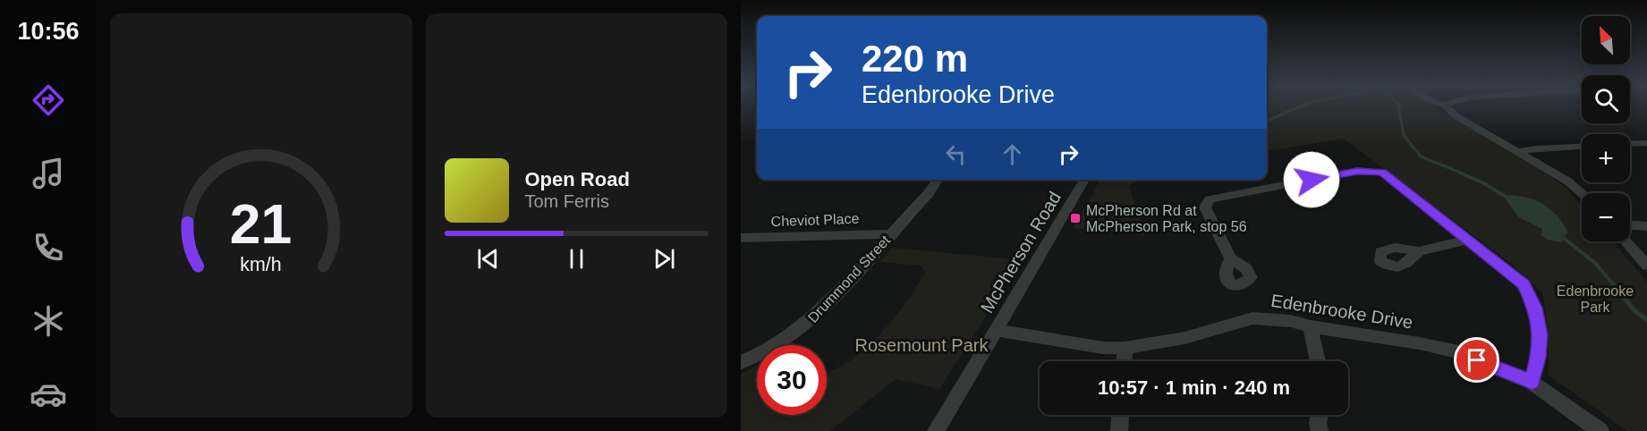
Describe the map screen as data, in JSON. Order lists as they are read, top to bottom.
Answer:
{
  "streets": {
    "street": [
      "Cheviot Place",
      "McPherson Road",
      "Drummond Street",
      "Edenbrooke Drive"
    ]
  },
  "crossings": [
    ["Cheviot Place", "Drummond Street"],
    ["McPherson Road", "Edenbrooke Drive"]
  ],
  "parks": ["Edenbrooke Park", "Rosemount Park"],
  "places": {
    "transit": ["McPherson Rd at McPherson Park, stop 56"]
  },
  "north": "top left",
  "page": {
    "tabs": "10:56",
    "map_buttons": ["+", "−"],
    "turn": ["220 m", "Edenbrooke Drive"],
    "song": ["Open Road", "Tom Ferris"],
    "limit": "30",
    "trip": "10:57 · 1 min · 240 m",
    "gauge": ["21", "km/h"]
  }
}
